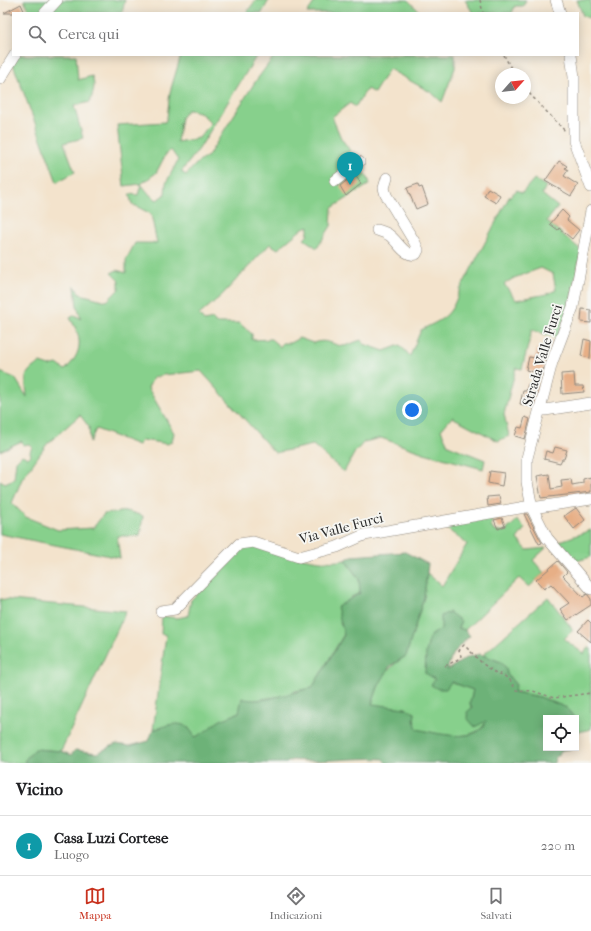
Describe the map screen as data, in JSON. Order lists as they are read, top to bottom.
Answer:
{
  "streets": {
    "street": ["Strada Valle Furci", "Via Valle Furci"]
  },
  "crossings": [
    ["Strada Valle Furci", "Via Valle Furci"]
  ],
  "north": "top right",
  "page": {
    "search": "Cerca qui",
    "pins": "1",
    "heading": "Vicino",
    "list": [
      {
        "mark": "1",
        "name": "Casa Luzi Cortese",
        "note": "Luogo",
        "value": "220 m"
      }
    ],
    "nav": ["Mappa", "Indicazioni", "Salvati"]
  }
}
